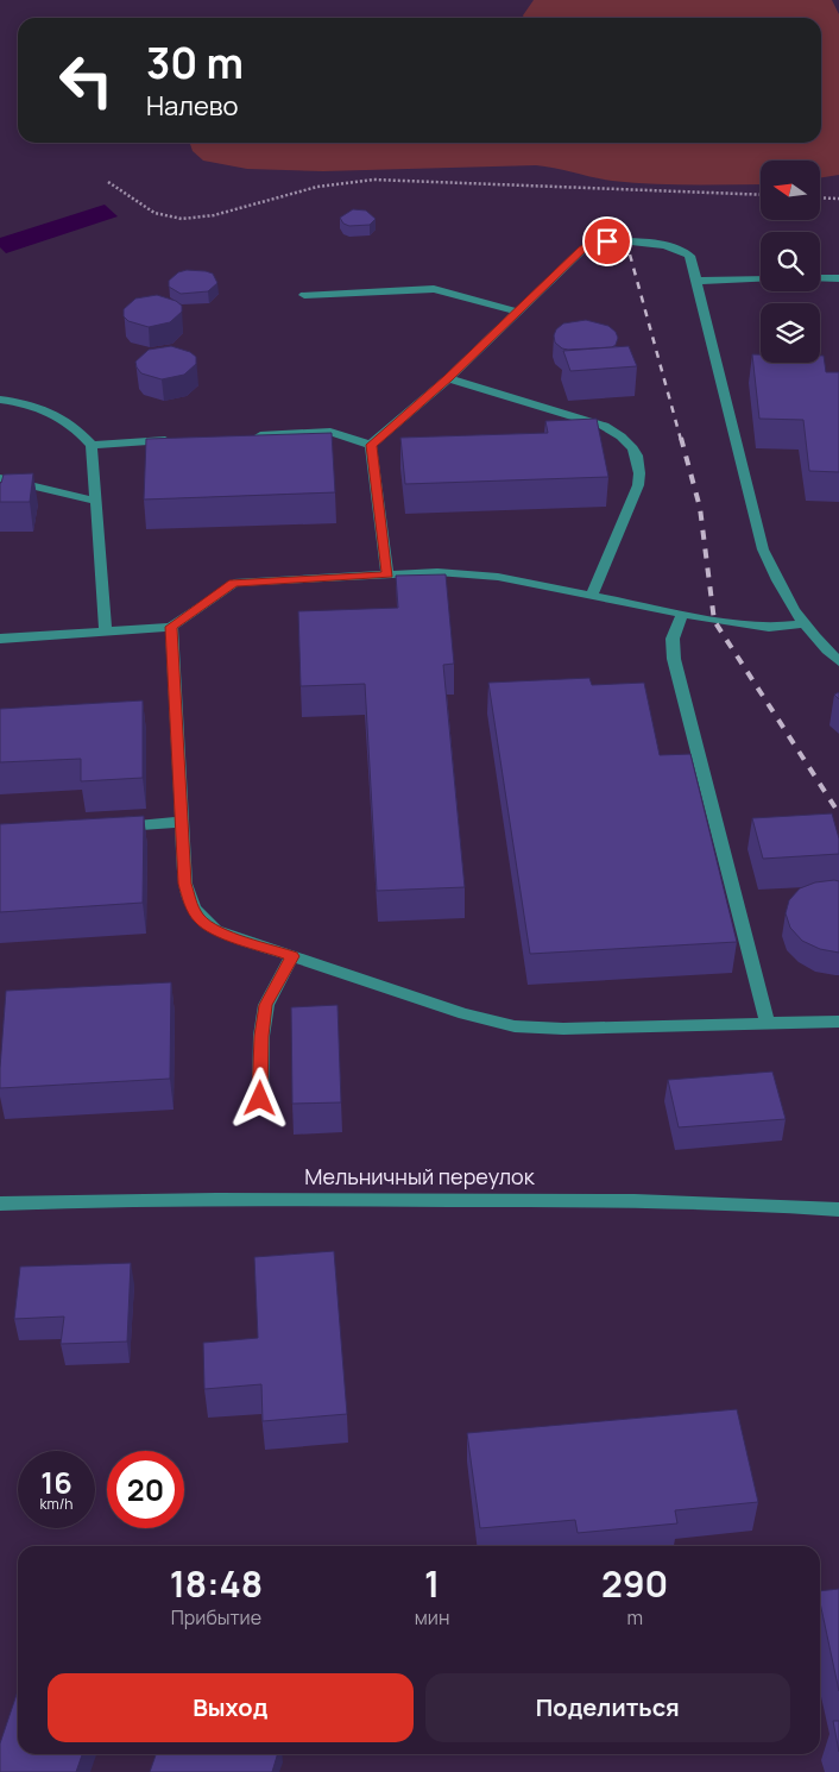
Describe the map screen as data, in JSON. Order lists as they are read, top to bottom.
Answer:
{
  "streets": {
    "street": ["Мельничный переулок"]
  },
  "north": "left",
  "page": {
    "turn": ["30 m", "Налево"],
    "speed": "16 km/h",
    "limit": "20",
    "eta": [
      "18:48",
      "Прибытие",
      "1",
      "мин",
      "290",
      "m"
    ],
    "buttons": ["Выход", "Поделиться"]
  }
}
